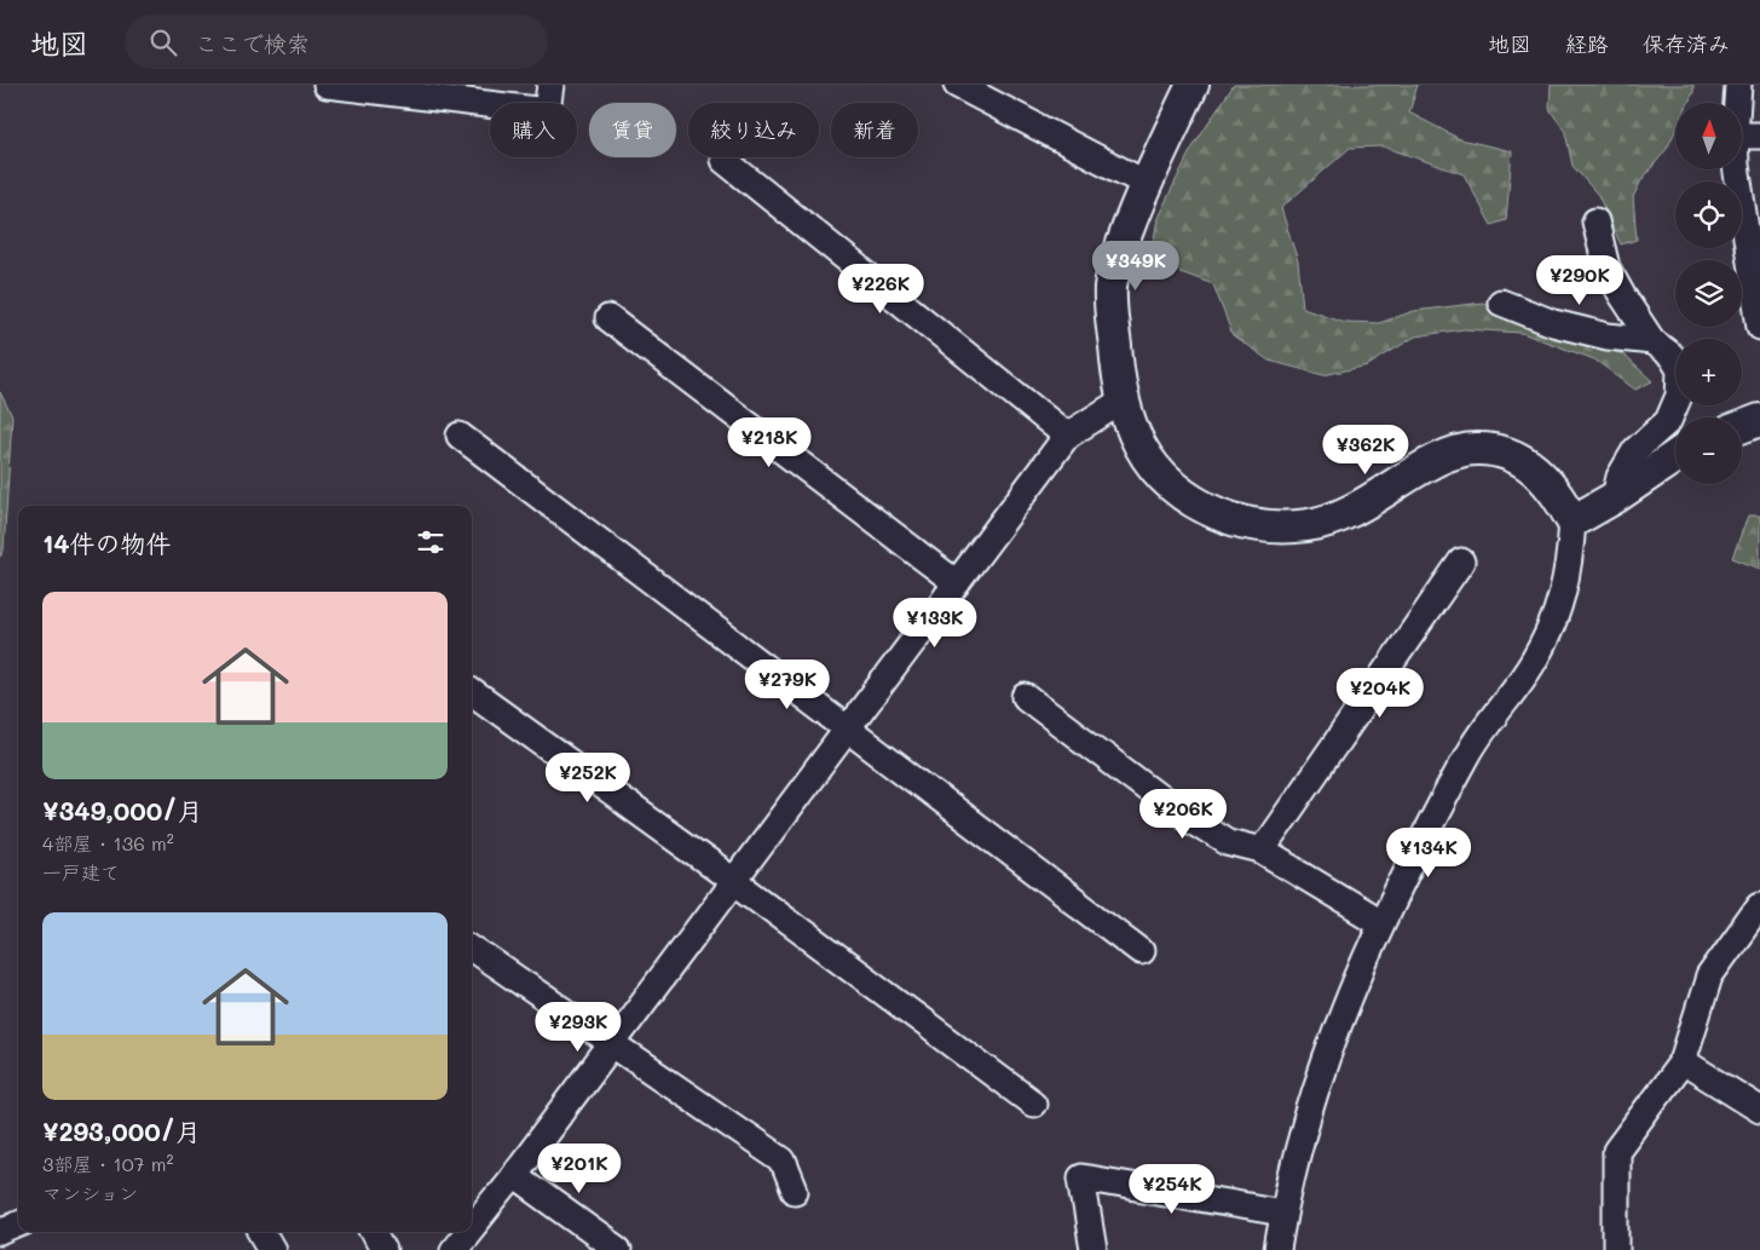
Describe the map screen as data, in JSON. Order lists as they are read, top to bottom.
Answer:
{
  "north": "top",
  "page": {
    "header": "地図",
    "search": "ここで検索",
    "nav": ["地図", "経路", "保存済み"],
    "map_buttons": ["+", "−"],
    "chip": [
      "購入",
      "賃貸",
      "絞り込み",
      "新着"
    ],
    "price": [
      "¥349K",
      "¥290K",
      "¥226K",
      "¥218K",
      "¥362K",
      "¥133K",
      "¥279K",
      "¥204K",
      "¥252K",
      "¥206K",
      "¥134K",
      "¥293K",
      "¥201K",
      "¥254K"
    ],
    "heading": "14件の物件",
    "list": [
      {
        "name": "¥349,000/月",
        "note": "4部屋 · 136 m² · 一戸建て"
      },
      {
        "name": "¥293,000/月",
        "note": "3部屋 · 107 m² · マンション"
      }
    ]
  }
}
